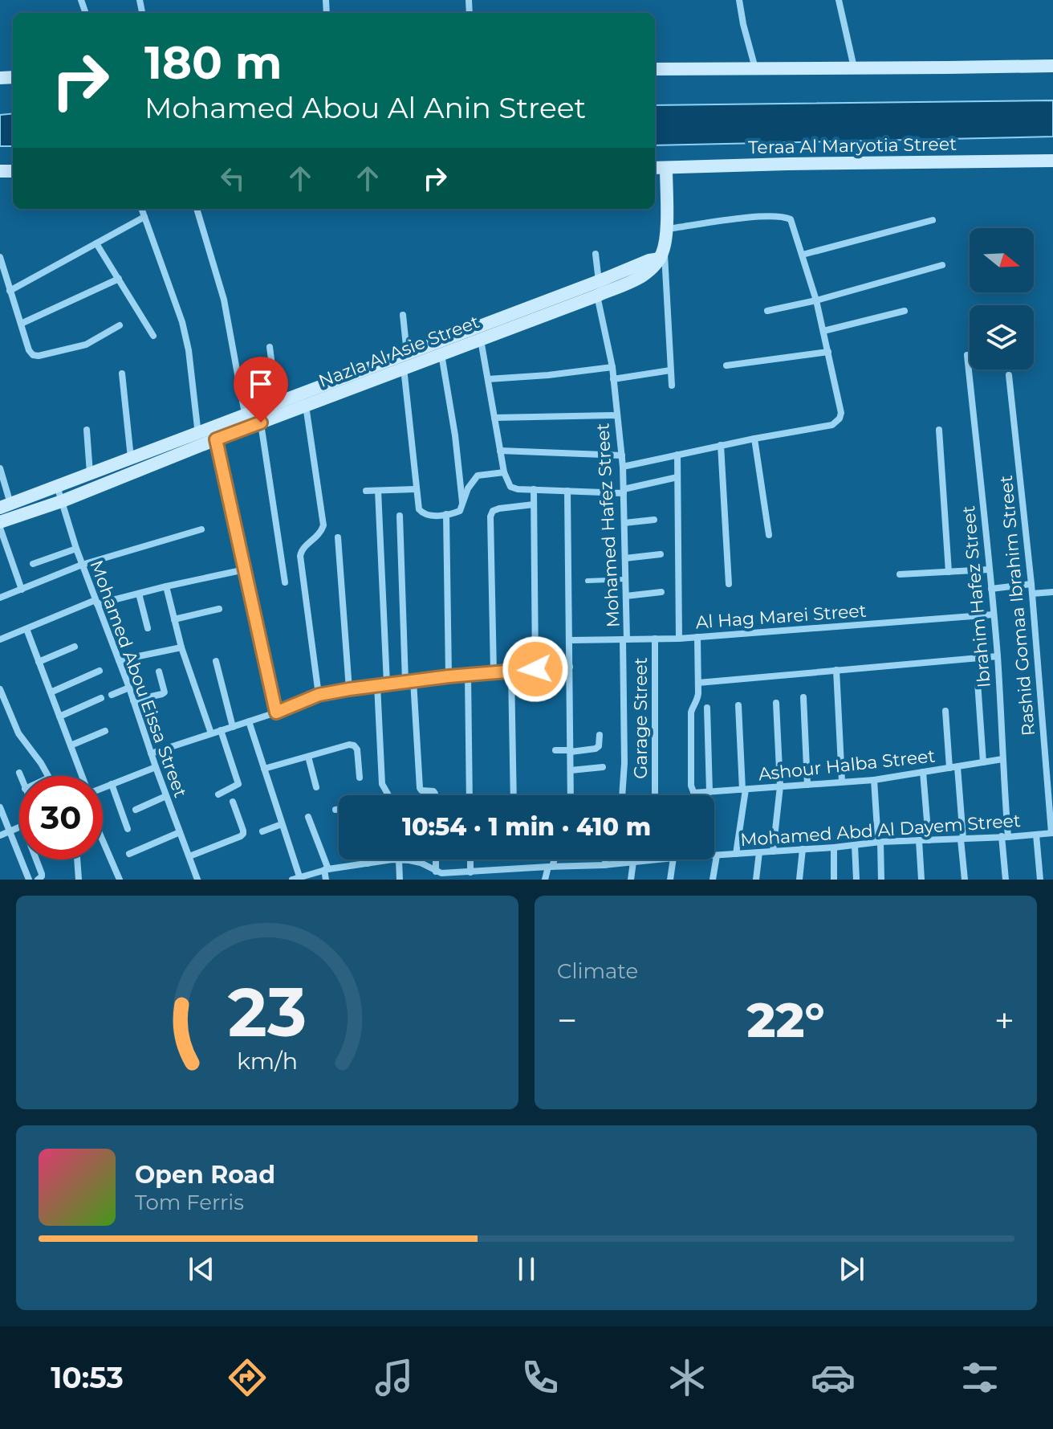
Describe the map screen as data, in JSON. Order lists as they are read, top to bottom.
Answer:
{
  "streets": {
    "street": [
      "Teraa Al Maryotia Street",
      "Nazla Al Asie Street",
      "Mohamed Hafez Street",
      "Ibrahim Hafez Street",
      "Rashid Gomaa Ibrahim Street",
      "Al Hag Marei Street",
      "Mohamed Abou Eissa Street",
      "Garage Street",
      "Ashour Halba Street",
      "Mohamed Abd Al Dayem Street"
    ]
  },
  "crossings": [
    ["Nazla Al Asie Street", "Mohamed Hafez Street"],
    ["Nazla Al Asie Street", "Mohamed Abou Eissa Street"],
    ["Mohamed Hafez Street", "Al Hag Marei Street"],
    ["Ibrahim Hafez Street", "Al Hag Marei Street"],
    ["Ibrahim Hafez Street", "Ashour Halba Street"],
    ["Ibrahim Hafez Street", "Mohamed Abd Al Dayem Street"],
    ["Rashid Gomaa Ibrahim Street", "Mohamed Abd Al Dayem Street"],
    ["Al Hag Marei Street", "Garage Street"]
  ],
  "north": "right",
  "page": {
    "turn": ["180 m", "Mohamed Abou Al Anin Street"],
    "limit": "30",
    "trip": "10:54 · 1 min · 410 m",
    "tile": "Climate",
    "heat": ["−", "22°", "+"],
    "song": ["Open Road", "Tom Ferris"],
    "tabs": "10:53",
    "gauge": ["23", "km/h"]
  }
}
